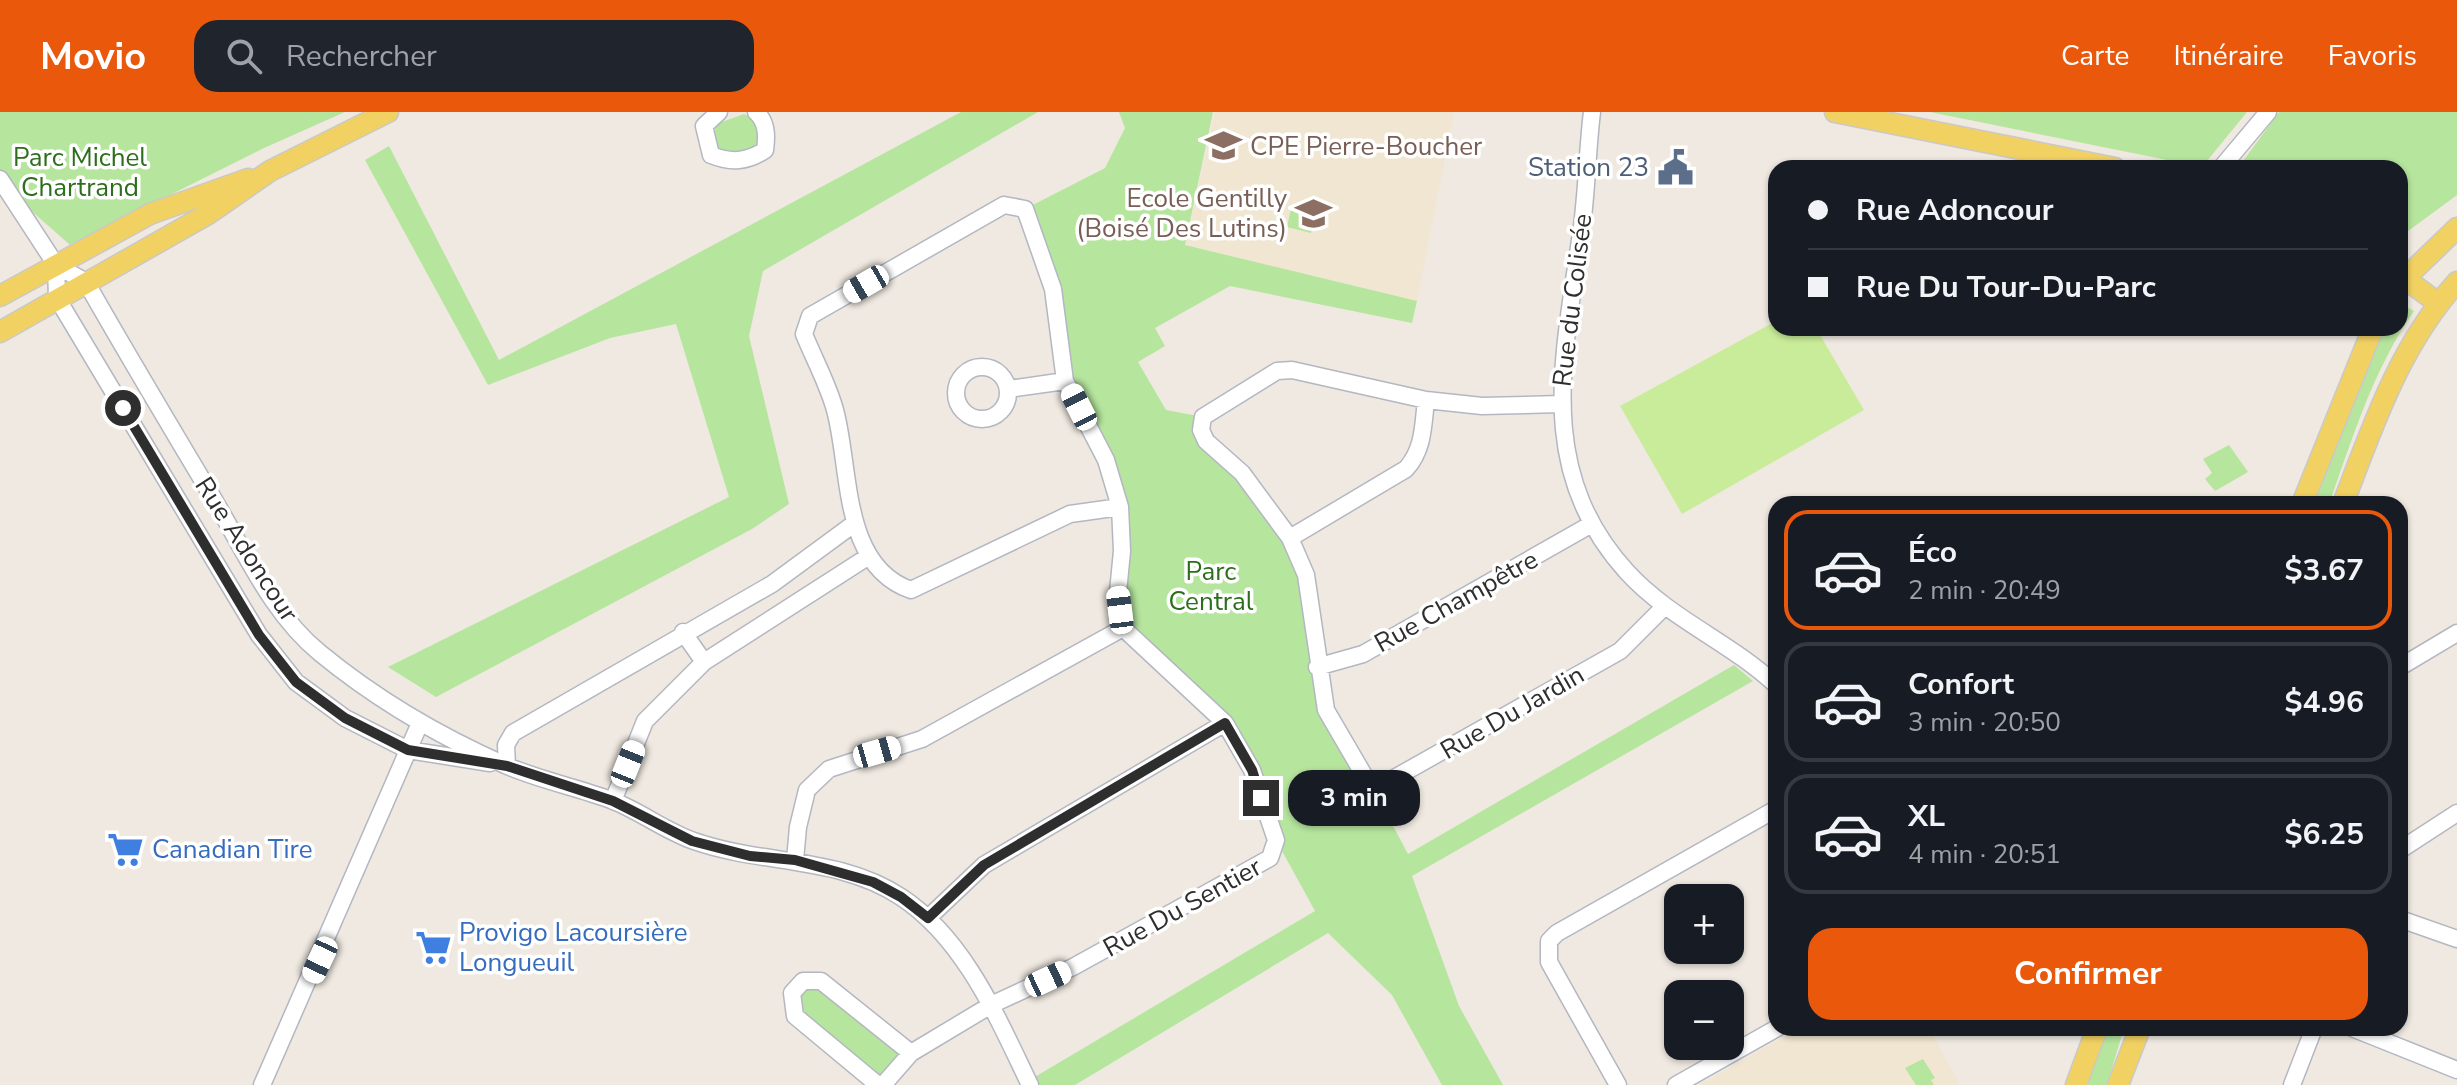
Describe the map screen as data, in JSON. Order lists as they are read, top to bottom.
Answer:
{
  "streets": {
    "street": [
      "Rue du Colisée",
      "Rue Adoncour",
      "Rue Champêtre",
      "Rue Du Jardin",
      "Rue Du Sentier"
    ]
  },
  "crossings": [
    ["Rue du Colisée", "Rue Champêtre"],
    ["Rue du Colisée", "Rue Du Jardin"],
    ["Rue Adoncour", "Rue Du Sentier"],
    ["Rue Champêtre", "Rue Du Jardin"]
  ],
  "parks": ["Parc Michel Chartrand", "Parc Central"],
  "places": {
    "school or university": ["CPE Pierre-Boucher", "Ecole Gentilly (Boisé Des Lutins)"],
    "public building": ["Station 23"],
    "supermarket": ["Canadian Tire", "Provigo Lacoursière Longueuil"]
  },
  "page": {
    "header": "Movio",
    "search": "Rechercher",
    "nav": ["Carte", "Itinéraire", "Favoris"],
    "banner": ["Rue Adoncour", "Rue Du Tour-Du-Parc"],
    "list": [
      {
        "name": "Éco",
        "note": "2 min · 20:49",
        "value": "$3.67"
      },
      {
        "name": "Confort",
        "note": "3 min · 20:50",
        "value": "$4.96"
      },
      {
        "name": "XL",
        "note": "4 min · 20:51",
        "value": "$6.25"
      }
    ],
    "bubble": "3 min",
    "map_buttons": ["+", "−"],
    "buttons": "Confirmer"
  }
}
